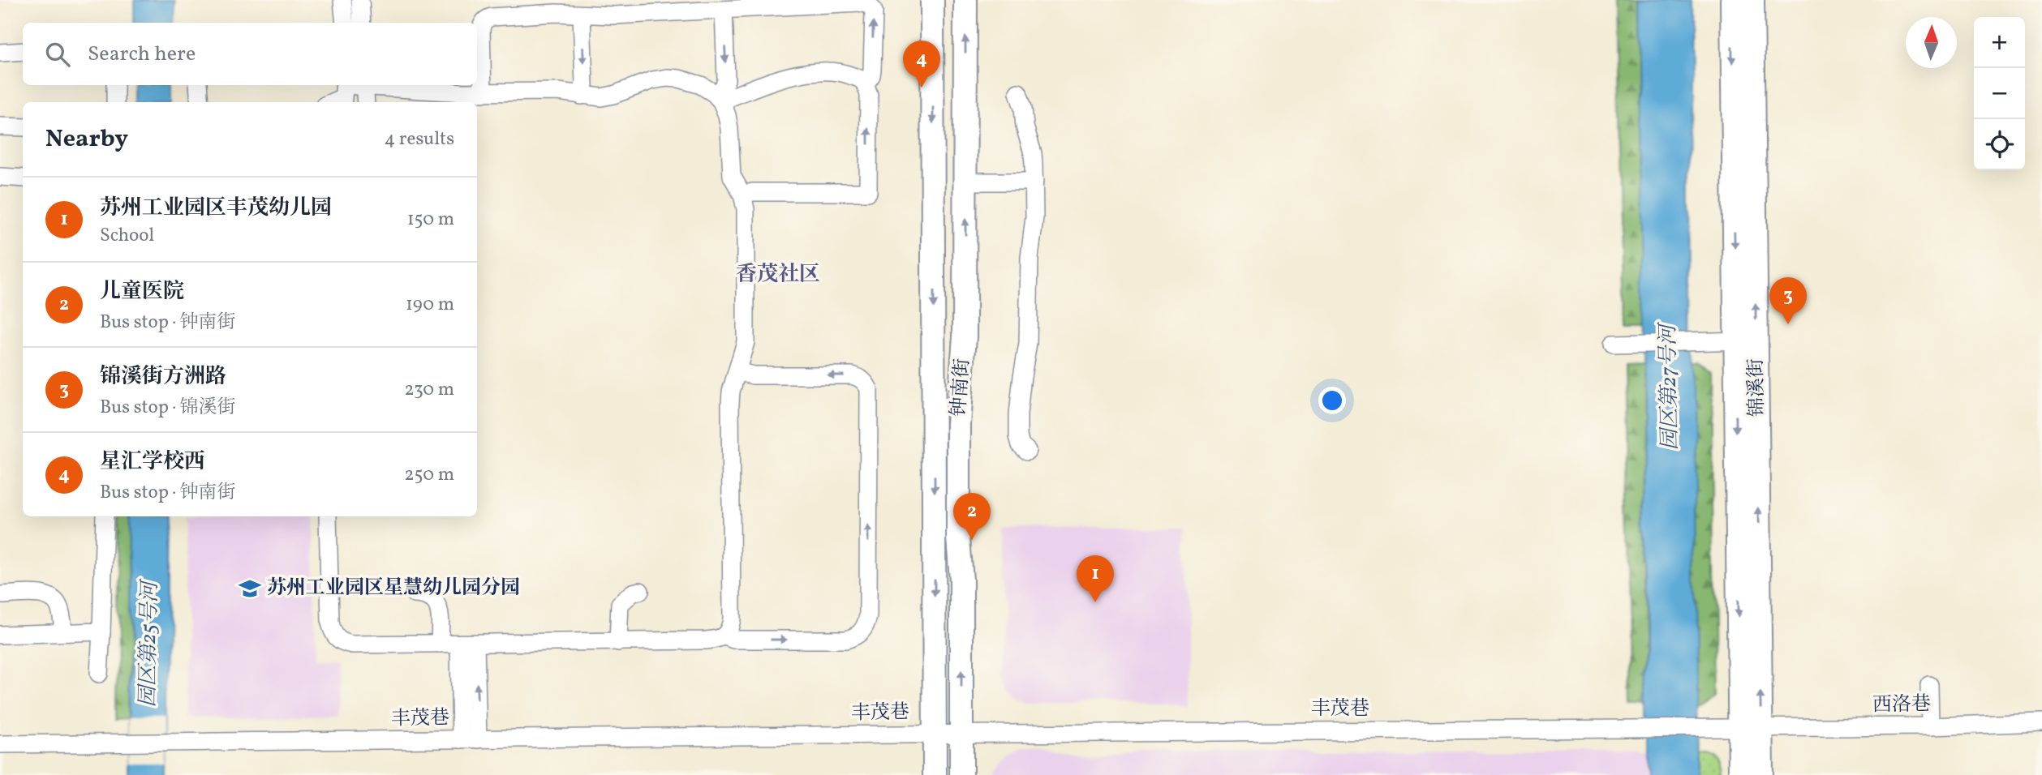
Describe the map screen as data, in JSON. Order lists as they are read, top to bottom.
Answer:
{
  "streets": {
    "main road": ["钟南街", "锦溪街"],
    "street": ["西洛巷", "丰茂巷"]
  },
  "crossings": [
    ["钟南街", "丰茂巷"],
    ["锦溪街", "西洛巷"],
    ["锦溪街", "丰茂巷"],
    ["西洛巷", "丰茂巷"]
  ],
  "districts": ["香茂社区"],
  "water": ["园区第27号河", "园区第25号河"],
  "places": {
    "school or university": ["苏州工业园区星慧幼儿园分园"]
  },
  "north": "top",
  "page": {
    "map_buttons": ["+", "−"],
    "search": "Search here",
    "pins": [
      "4",
      "3",
      "2",
      "1"
    ],
    "heading": ["Nearby", "4 results"],
    "list": [
      {
        "mark": "1",
        "name": "苏州工业园区丰茂幼儿园",
        "note": "School",
        "value": "150 m"
      },
      {
        "mark": "2",
        "name": "儿童医院",
        "note": "Bus stop · 钟南街",
        "value": "190 m"
      },
      {
        "mark": "3",
        "name": "锦溪街方洲路",
        "note": "Bus stop · 锦溪街",
        "value": "230 m"
      },
      {
        "mark": "4",
        "name": "星汇学校西",
        "note": "Bus stop · 钟南街",
        "value": "250 m"
      }
    ]
  }
}
